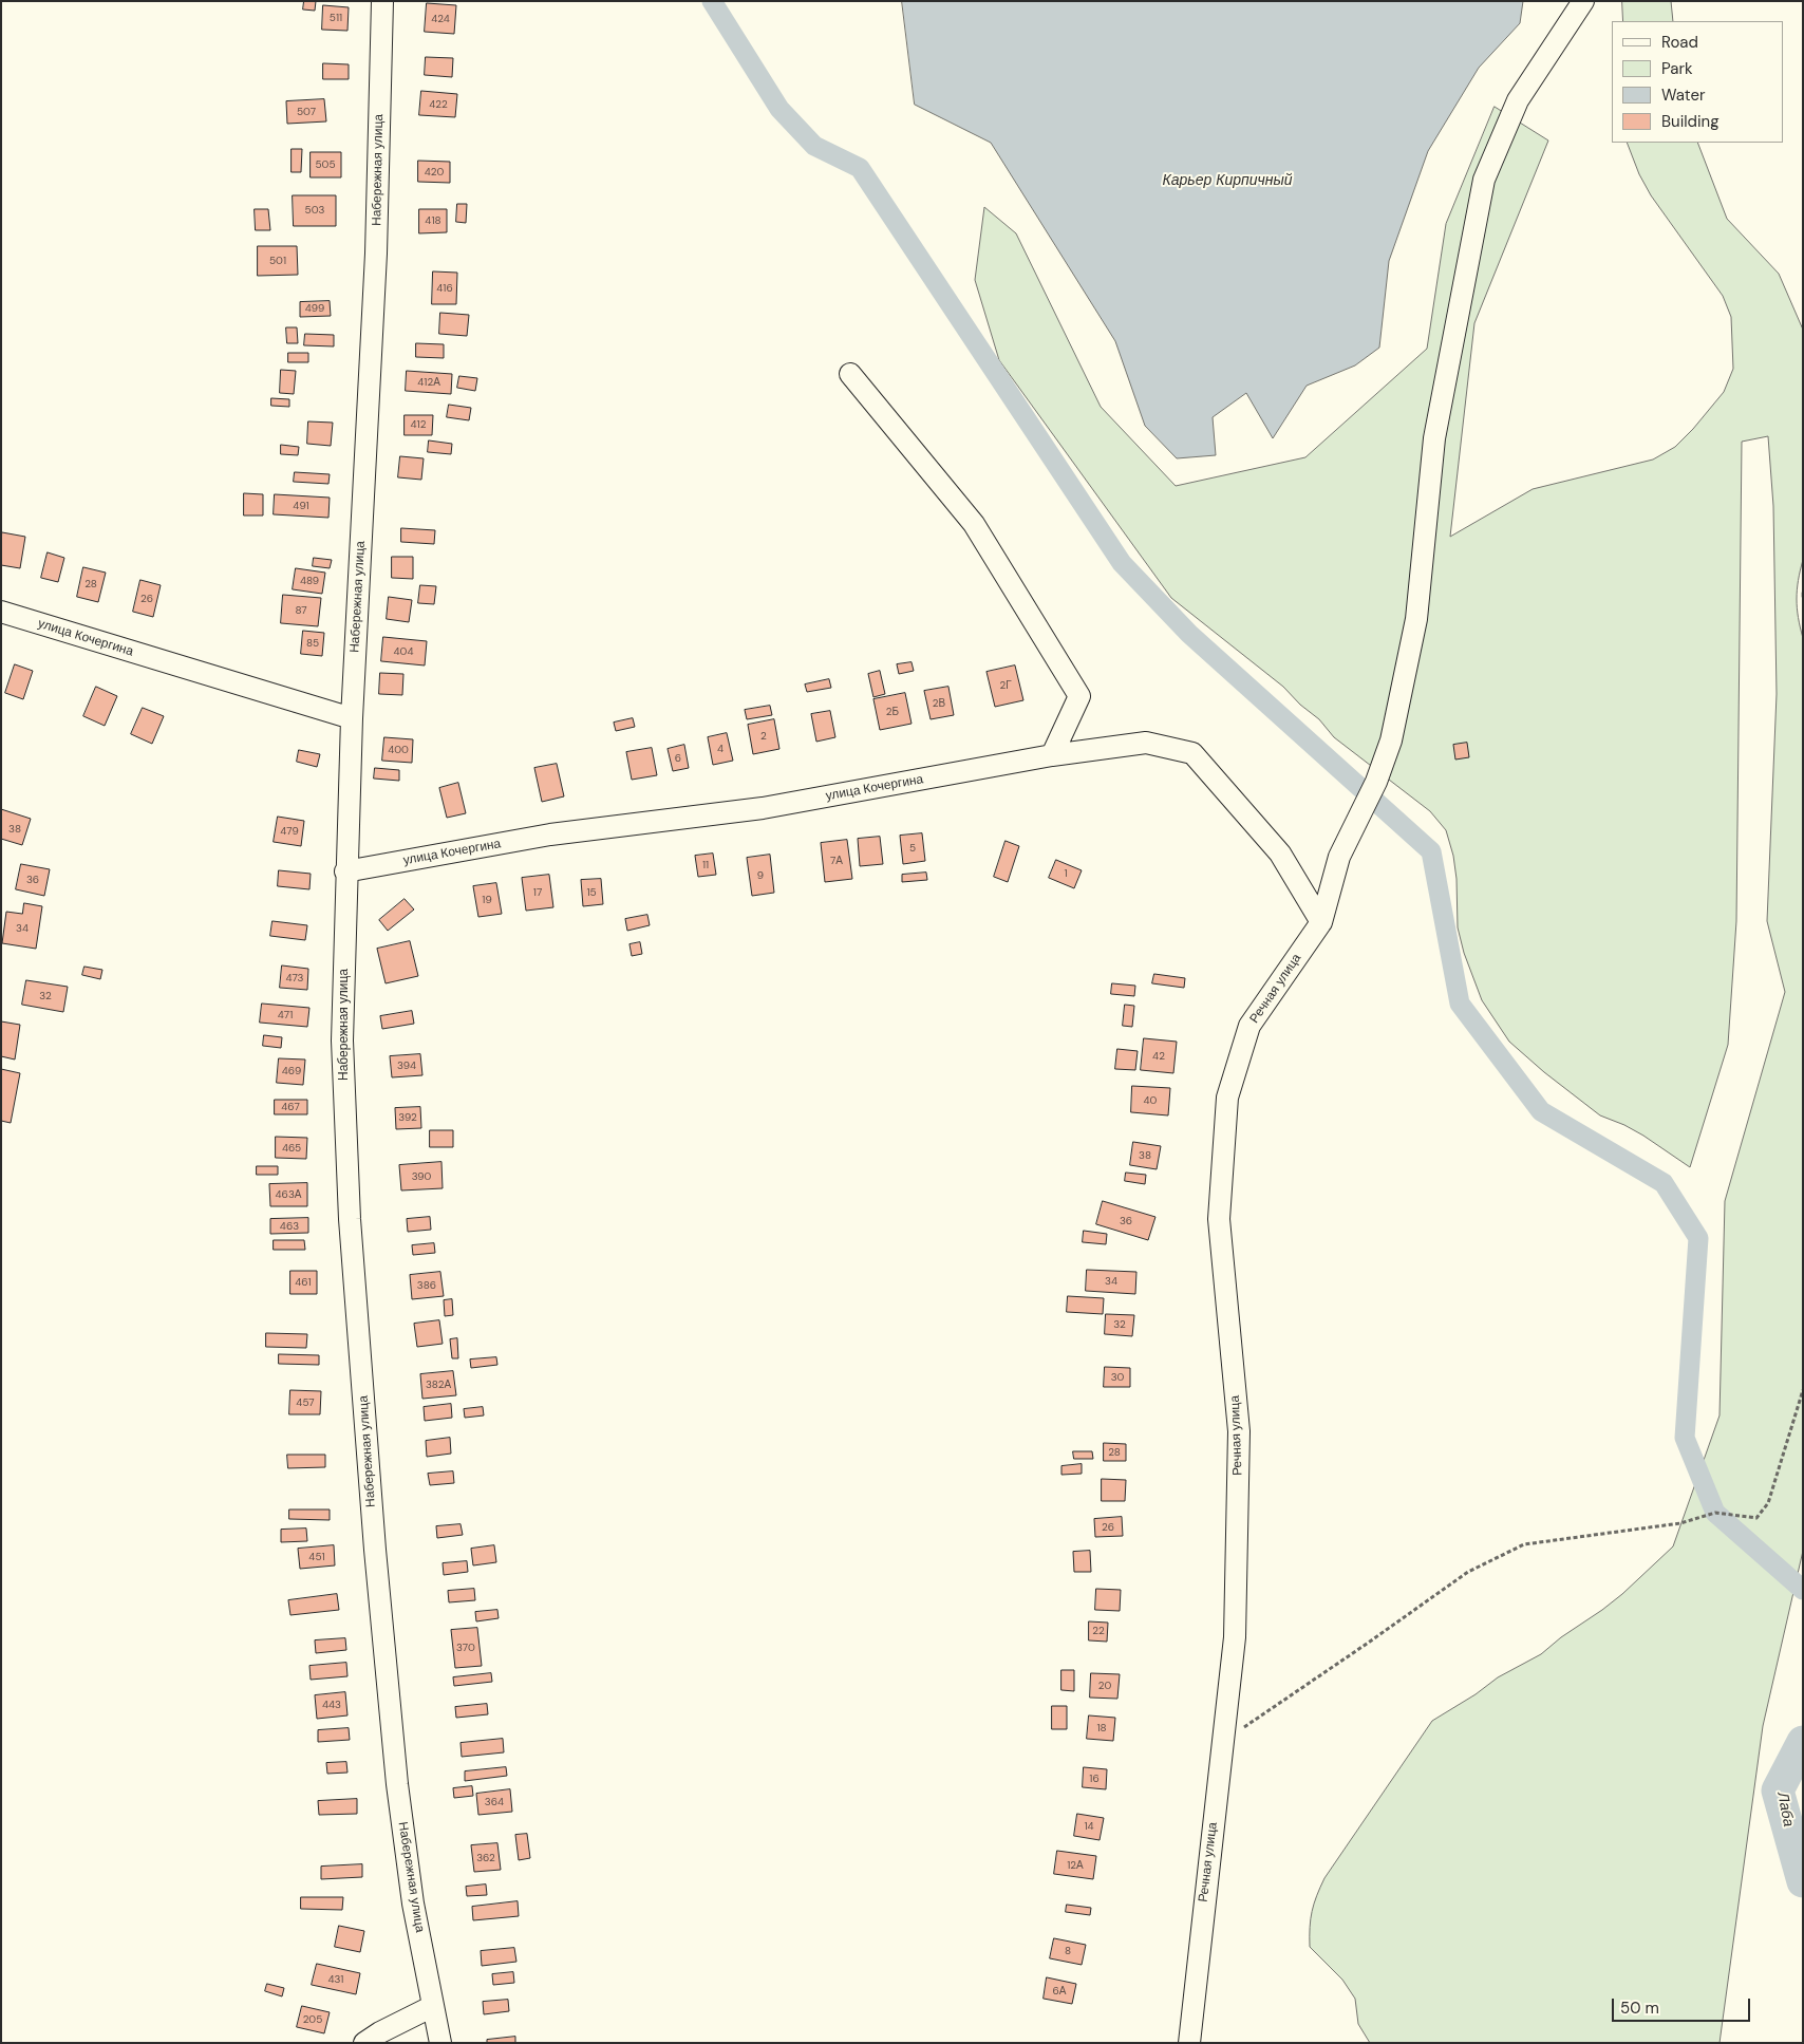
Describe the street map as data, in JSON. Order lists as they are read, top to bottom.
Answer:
{
  "streets": {
    "street": ["Набережная улица", "улица Кочергина", "Речная улица"]
  },
  "crossings": [
    ["Набережная улица", "улица Кочергина"],
    ["улица Кочергина", "Речная улица"]
  ],
  "water": ["Карьер Кирпичный", "Лаба"],
  "house_numbers": [
    "511",
    "424",
    "422",
    "507",
    "505",
    "420",
    "503",
    "418",
    "501",
    "416",
    "499",
    "412А",
    "412",
    "491",
    "489",
    "28",
    "26",
    "87",
    "85",
    "404",
    "2Г",
    "2В",
    "2Б",
    "2",
    "4",
    "400",
    "6",
    "38",
    "479",
    "5",
    "7А",
    "11",
    "1",
    "9",
    "36",
    "17",
    "15",
    "19",
    "34",
    "473",
    "32",
    "471",
    "42",
    "394",
    "469",
    "40",
    "467",
    "392",
    "465",
    "38",
    "390",
    "463А",
    "36",
    "463",
    "34",
    "461",
    "386",
    "32",
    "30",
    "382А",
    "457",
    "28",
    "26",
    "451",
    "22",
    "370",
    "20",
    "443",
    "18",
    "16",
    "364",
    "14",
    "362",
    "12А",
    "8",
    "431",
    "6А",
    "205"
  ],
  "legend": [
    "Road",
    "Park",
    "Water",
    "Building"
  ],
  "scale_bar": "50 m"
}
